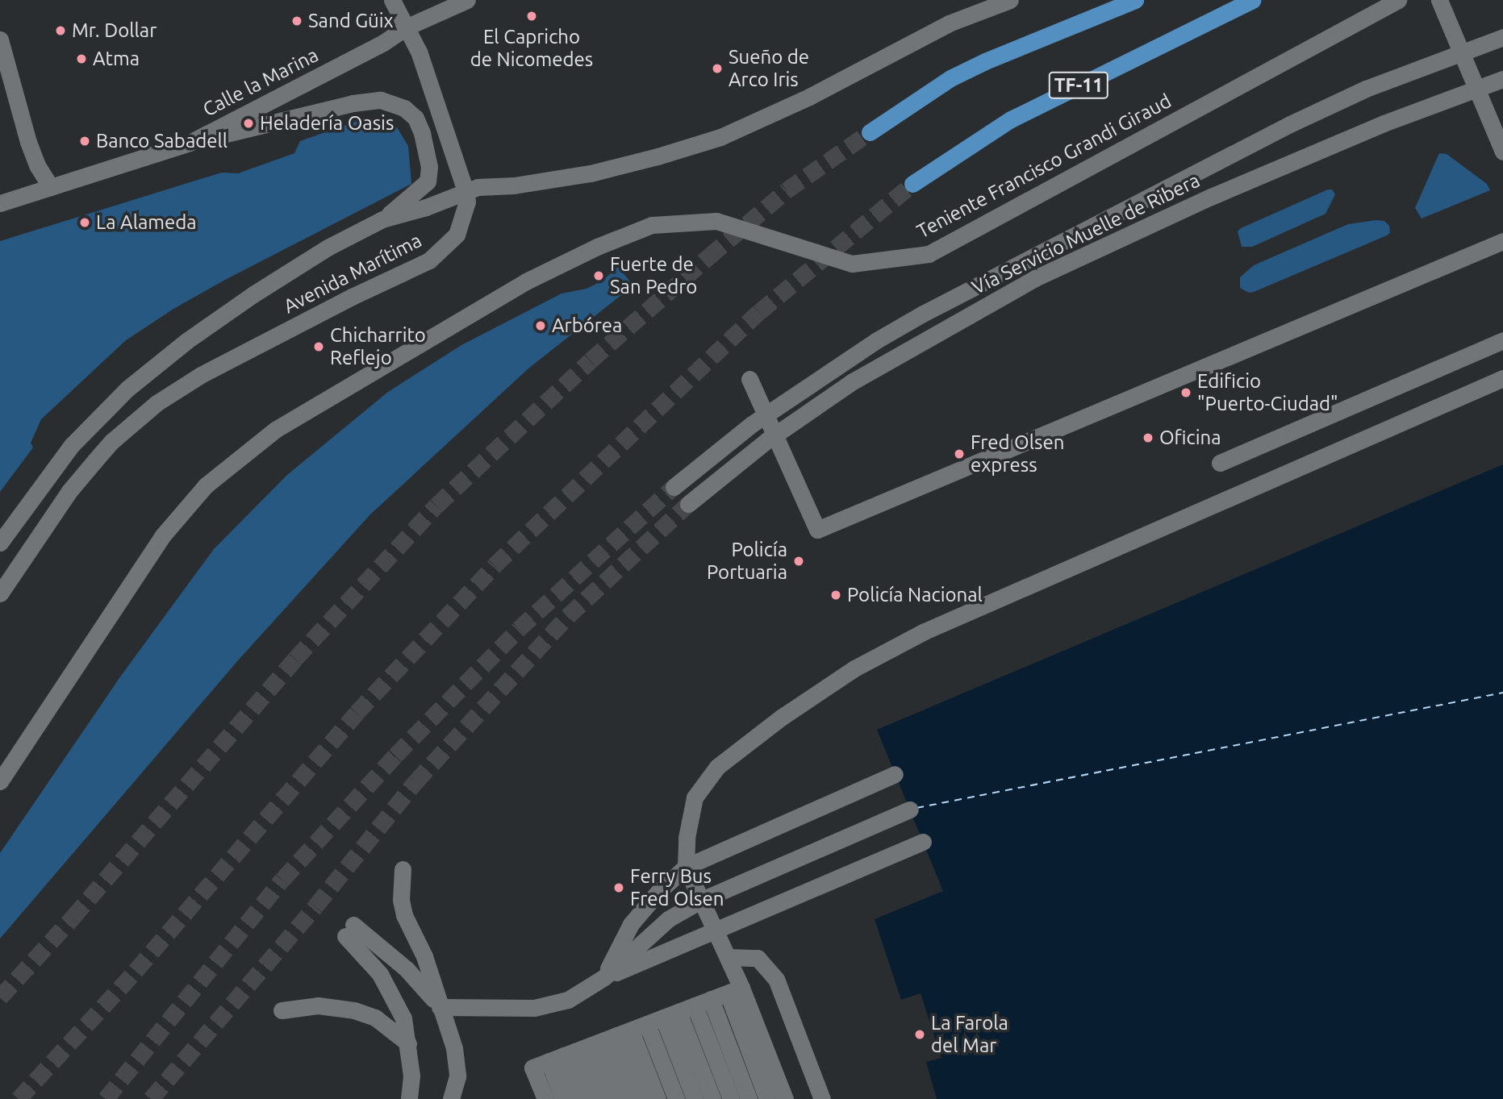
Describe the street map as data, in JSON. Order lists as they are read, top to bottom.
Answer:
{
  "streets": {
    "main road": ["TF-11"],
    "street": [
      "Calle la Marina",
      "Teniente Francisco Grandi Giraud",
      "Vía Servicio Muelle de Ribera",
      "Avenida Marítima"
    ]
  },
  "places": [
    "El Capricho de Nicomedes",
    "Sand Güix",
    "Mr. Dollar",
    "Atma",
    "Sueño de Arco Iris",
    "Heladería Oasis",
    "Banco Sabadell",
    "La Alameda",
    "Fuerte de San Pedro",
    "Arbórea",
    "Chicharrito Reflejo",
    "Edificio \"Puerto-Ciudad\"",
    "Oficina",
    "Fred Olsen express",
    "Policía Portuaria",
    "Policía Nacional",
    "Ferry Bus Fred Olsen",
    "La Farola del Mar"
  ]
}
